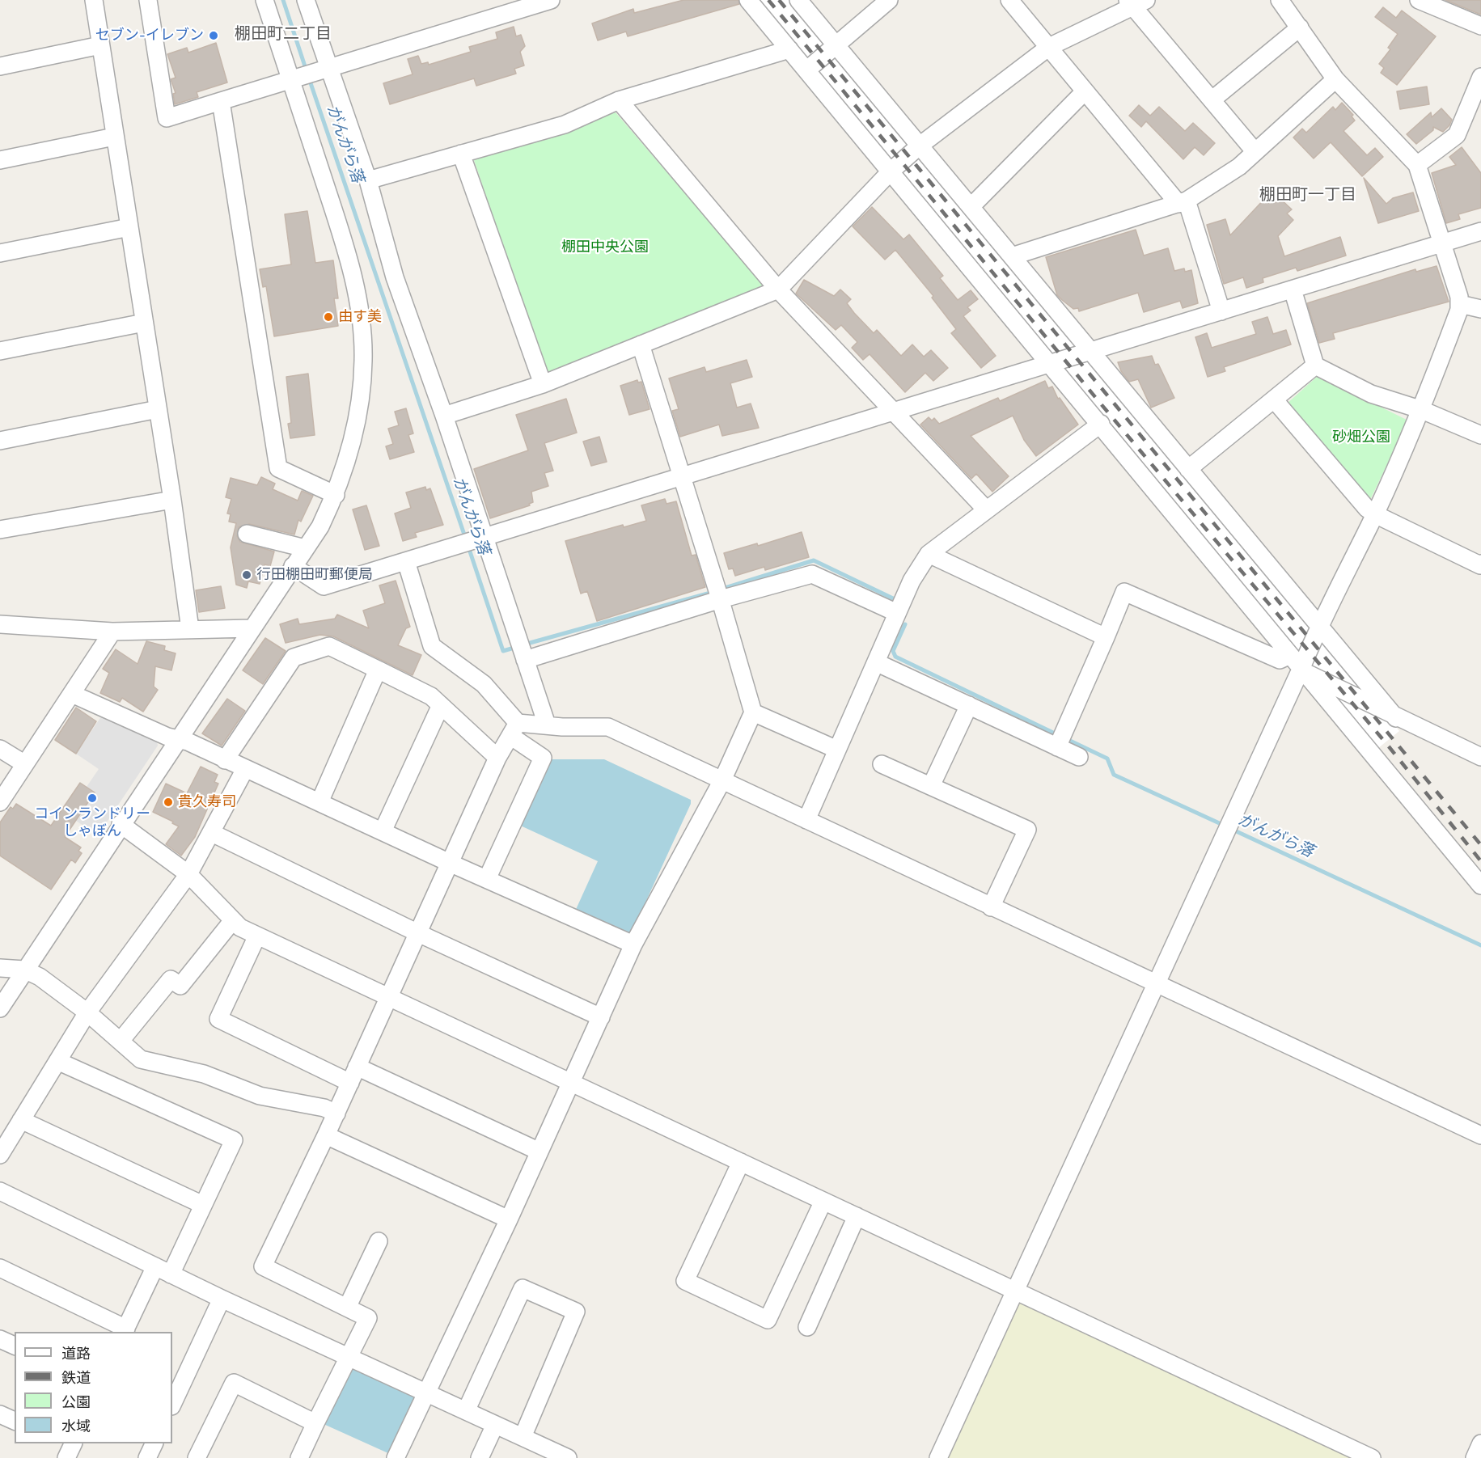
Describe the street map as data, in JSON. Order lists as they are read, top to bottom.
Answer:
{
  "districts": ["棚田町二丁目", "棚田町一丁目"],
  "water": ["がんがら落"],
  "parks": ["棚田中央公園", "砂畑公園"],
  "places": [
    "セブン-イレブン",
    "由す美",
    "行田棚田町郵便局",
    "コインランドリー しゃぼん",
    "貴久寿司"
  ],
  "legend": [
    "道路",
    "鉄道",
    "公園",
    "水域"
  ]
}
